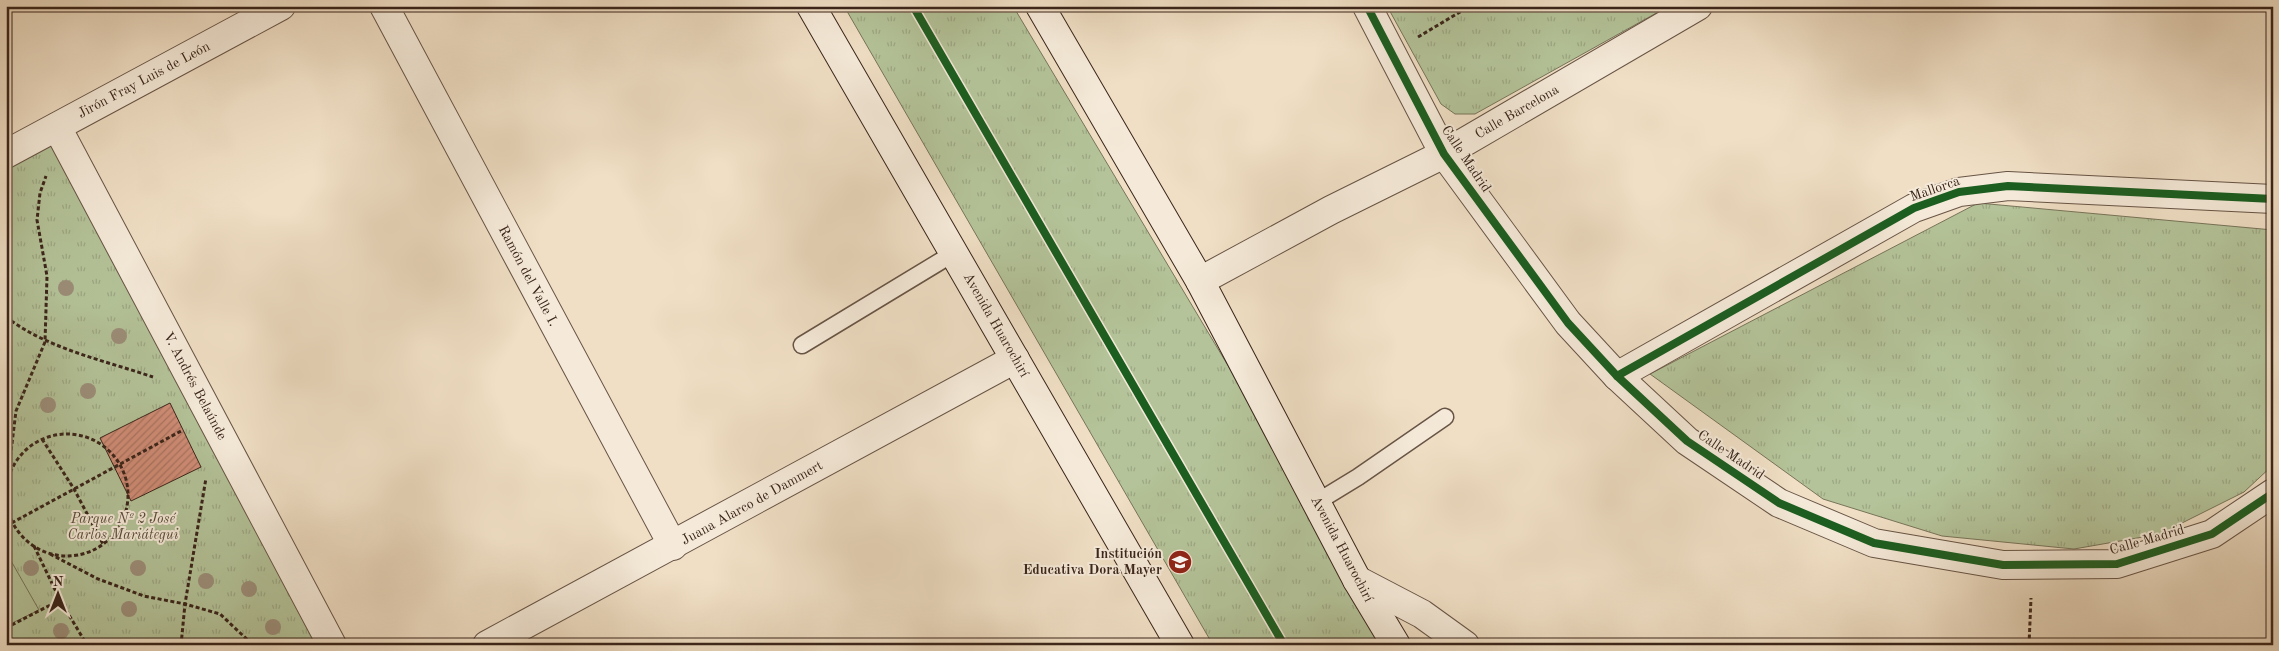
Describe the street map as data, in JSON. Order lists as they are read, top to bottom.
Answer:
{
  "streets": {
    "street": [
      "Jirón Fray Luis de León",
      "Calle Barcelona",
      "Calle Madrid",
      "Mallorca",
      "Ramón del Valle I.",
      "Avenida Huarochirí",
      "V. Andrés Belaúnde",
      "Juana Alarco de Dammert"
    ]
  },
  "crossings": [
    ["Jirón Fray Luis de León", "V. Andrés Belaúnde"],
    ["Calle Barcelona", "Calle Madrid"],
    ["Calle Barcelona", "Avenida Huarochirí"],
    ["Calle Madrid", "Mallorca"],
    ["Ramón del Valle I.", "Juana Alarco de Dammert"],
    ["Avenida Huarochirí", "Juana Alarco de Dammert"]
  ],
  "parks": ["Parque Nº 2 José Carlos Mariátegui"],
  "places": {
    "school or university": ["Institución Educativa Dora Mayer"]
  },
  "north": "top"
}
